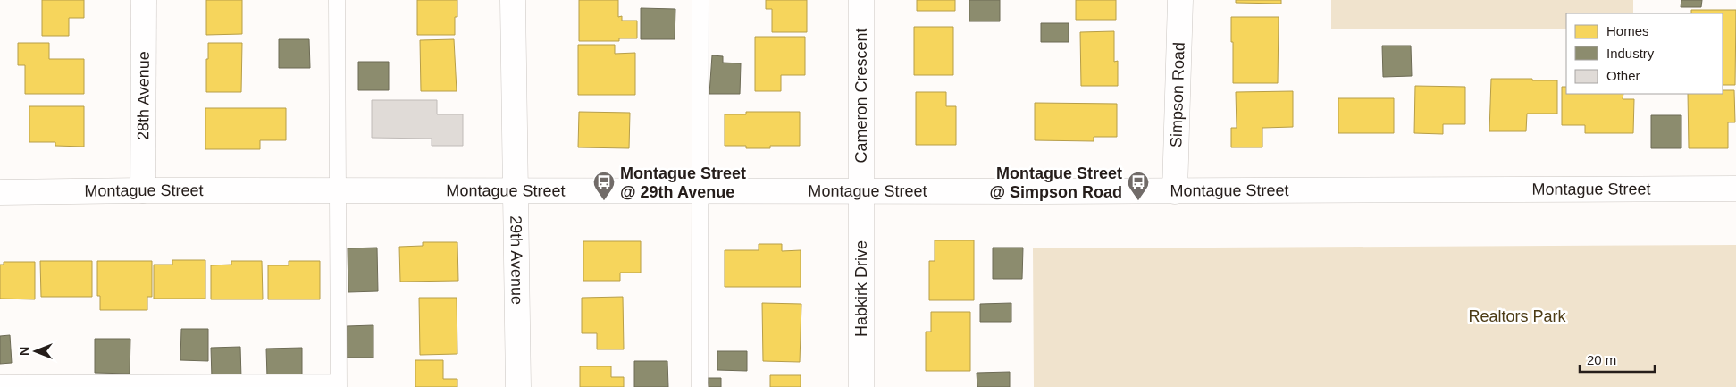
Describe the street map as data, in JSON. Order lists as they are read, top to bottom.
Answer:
{
  "streets": {
    "street": [
      "28th Avenue",
      "Cameron Crescent",
      "Simpson Road",
      "Montague Street",
      "29th Avenue",
      "Habkirk Drive"
    ]
  },
  "crossings": [
    ["28th Avenue", "Montague Street"],
    ["Cameron Crescent", "Montague Street"],
    ["Cameron Crescent", "Habkirk Drive"],
    ["Simpson Road", "Montague Street"],
    ["Montague Street", "29th Avenue"],
    ["Montague Street", "Habkirk Drive"]
  ],
  "parks": ["Realtors Park"],
  "places": {
    "bus stop": ["Montague Street @ 29th Avenue", "Montague Street @ Simpson Road"]
  },
  "legend": ["Homes", "Industry", "Other"],
  "scale_bar": "20 m",
  "north": "left"
}
